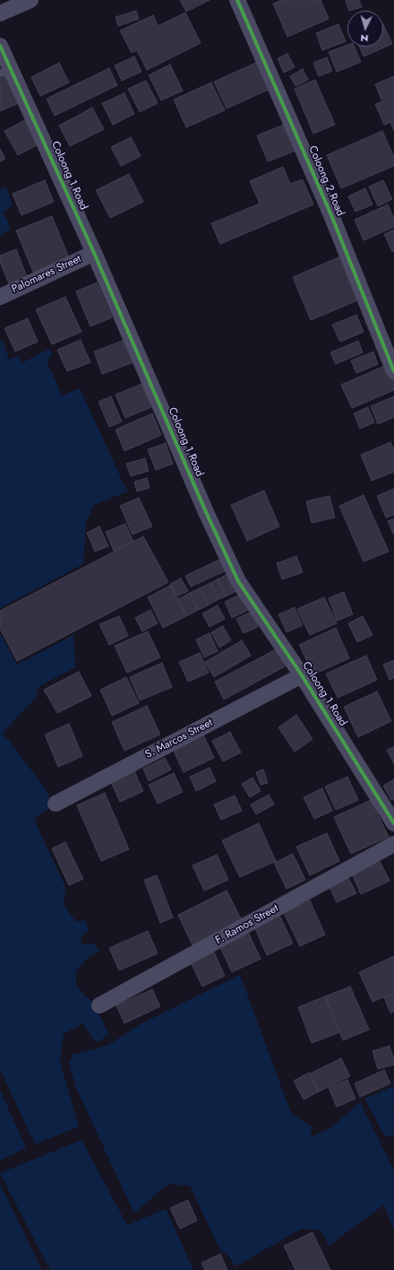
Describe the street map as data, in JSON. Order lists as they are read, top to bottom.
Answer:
{
  "streets": {
    "street": [
      "Coloong 1 Road",
      "Coloong 2 Road",
      "Palomares Street",
      "S. Marcos Street",
      "F. Ramos Street"
    ]
  },
  "crossings": [
    ["Coloong 1 Road", "Palomares Street"],
    ["Coloong 1 Road", "S. Marcos Street"]
  ],
  "north": "bottom"
}
